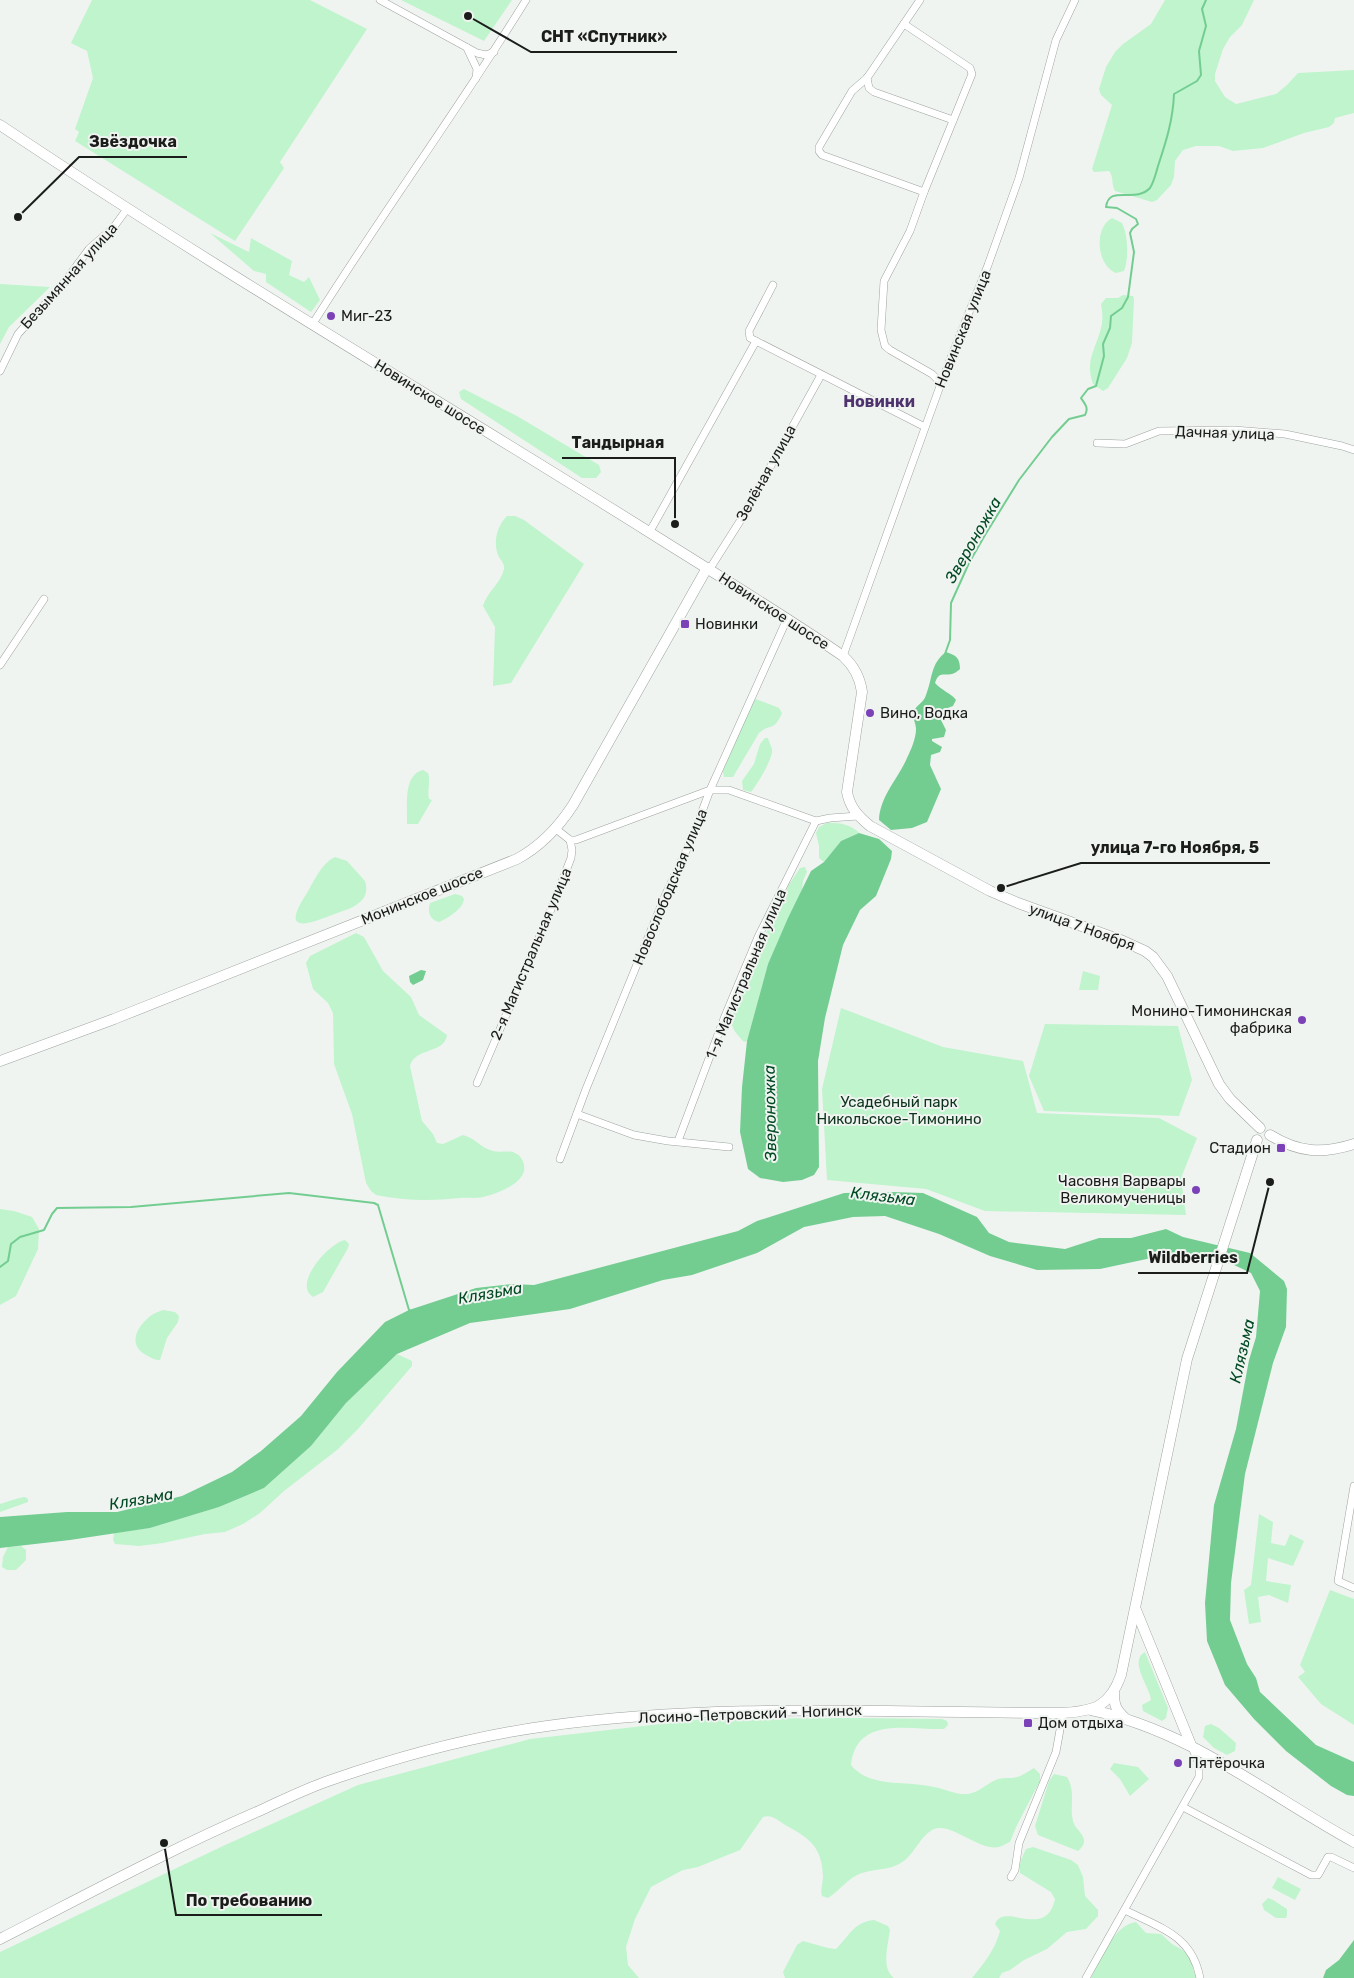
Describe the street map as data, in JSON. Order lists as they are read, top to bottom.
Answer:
{
  "streets": {
    "main road": [
      "Новинское шоссе",
      "Монинское шоссе",
      "улица 7 Ноября",
      "Лосино-Петровский - Ногинск"
    ],
    "street": [
      "Безымянная улица",
      "Новинская улица",
      "Дачная улица",
      "Зелёная улица",
      "Новослободская улица",
      "2-я Магистральная улица",
      "1-я Магистральная улица"
    ]
  },
  "crossings": [
    ["Безымянная улица", "Новинское шоссе"],
    ["Новинская улица", "Новинское шоссе"],
    ["Новинское шоссе", "Зелёная улица"],
    ["Новинское шоссе", "Новослободская улица"],
    ["Новинское шоссе", "Монинское шоссе"],
    ["Новинское шоссе", "улица 7 Ноября"],
    ["Зелёная улица", "Монинское шоссе"]
  ],
  "districts": ["Новинки"],
  "water": ["Звероножка", "Клязьма"],
  "parks": ["Усадебный парк Никольское-Тимонино"],
  "places": {
    "other": [
      "СНТ «Спутник»",
      "Звёздочка",
      "Миг-23",
      "Тандырная",
      "Вино, Водка",
      "улица 7-го Ноября, 5",
      "Монино-Тимонинская фабрика",
      "Wildberries",
      "Часовня Варвары Великомученицы",
      "Пятёрочка",
      "По требованию"
    ],
    "transit": ["Новинки", "Стадион", "Дом отдыха"]
  }
}
